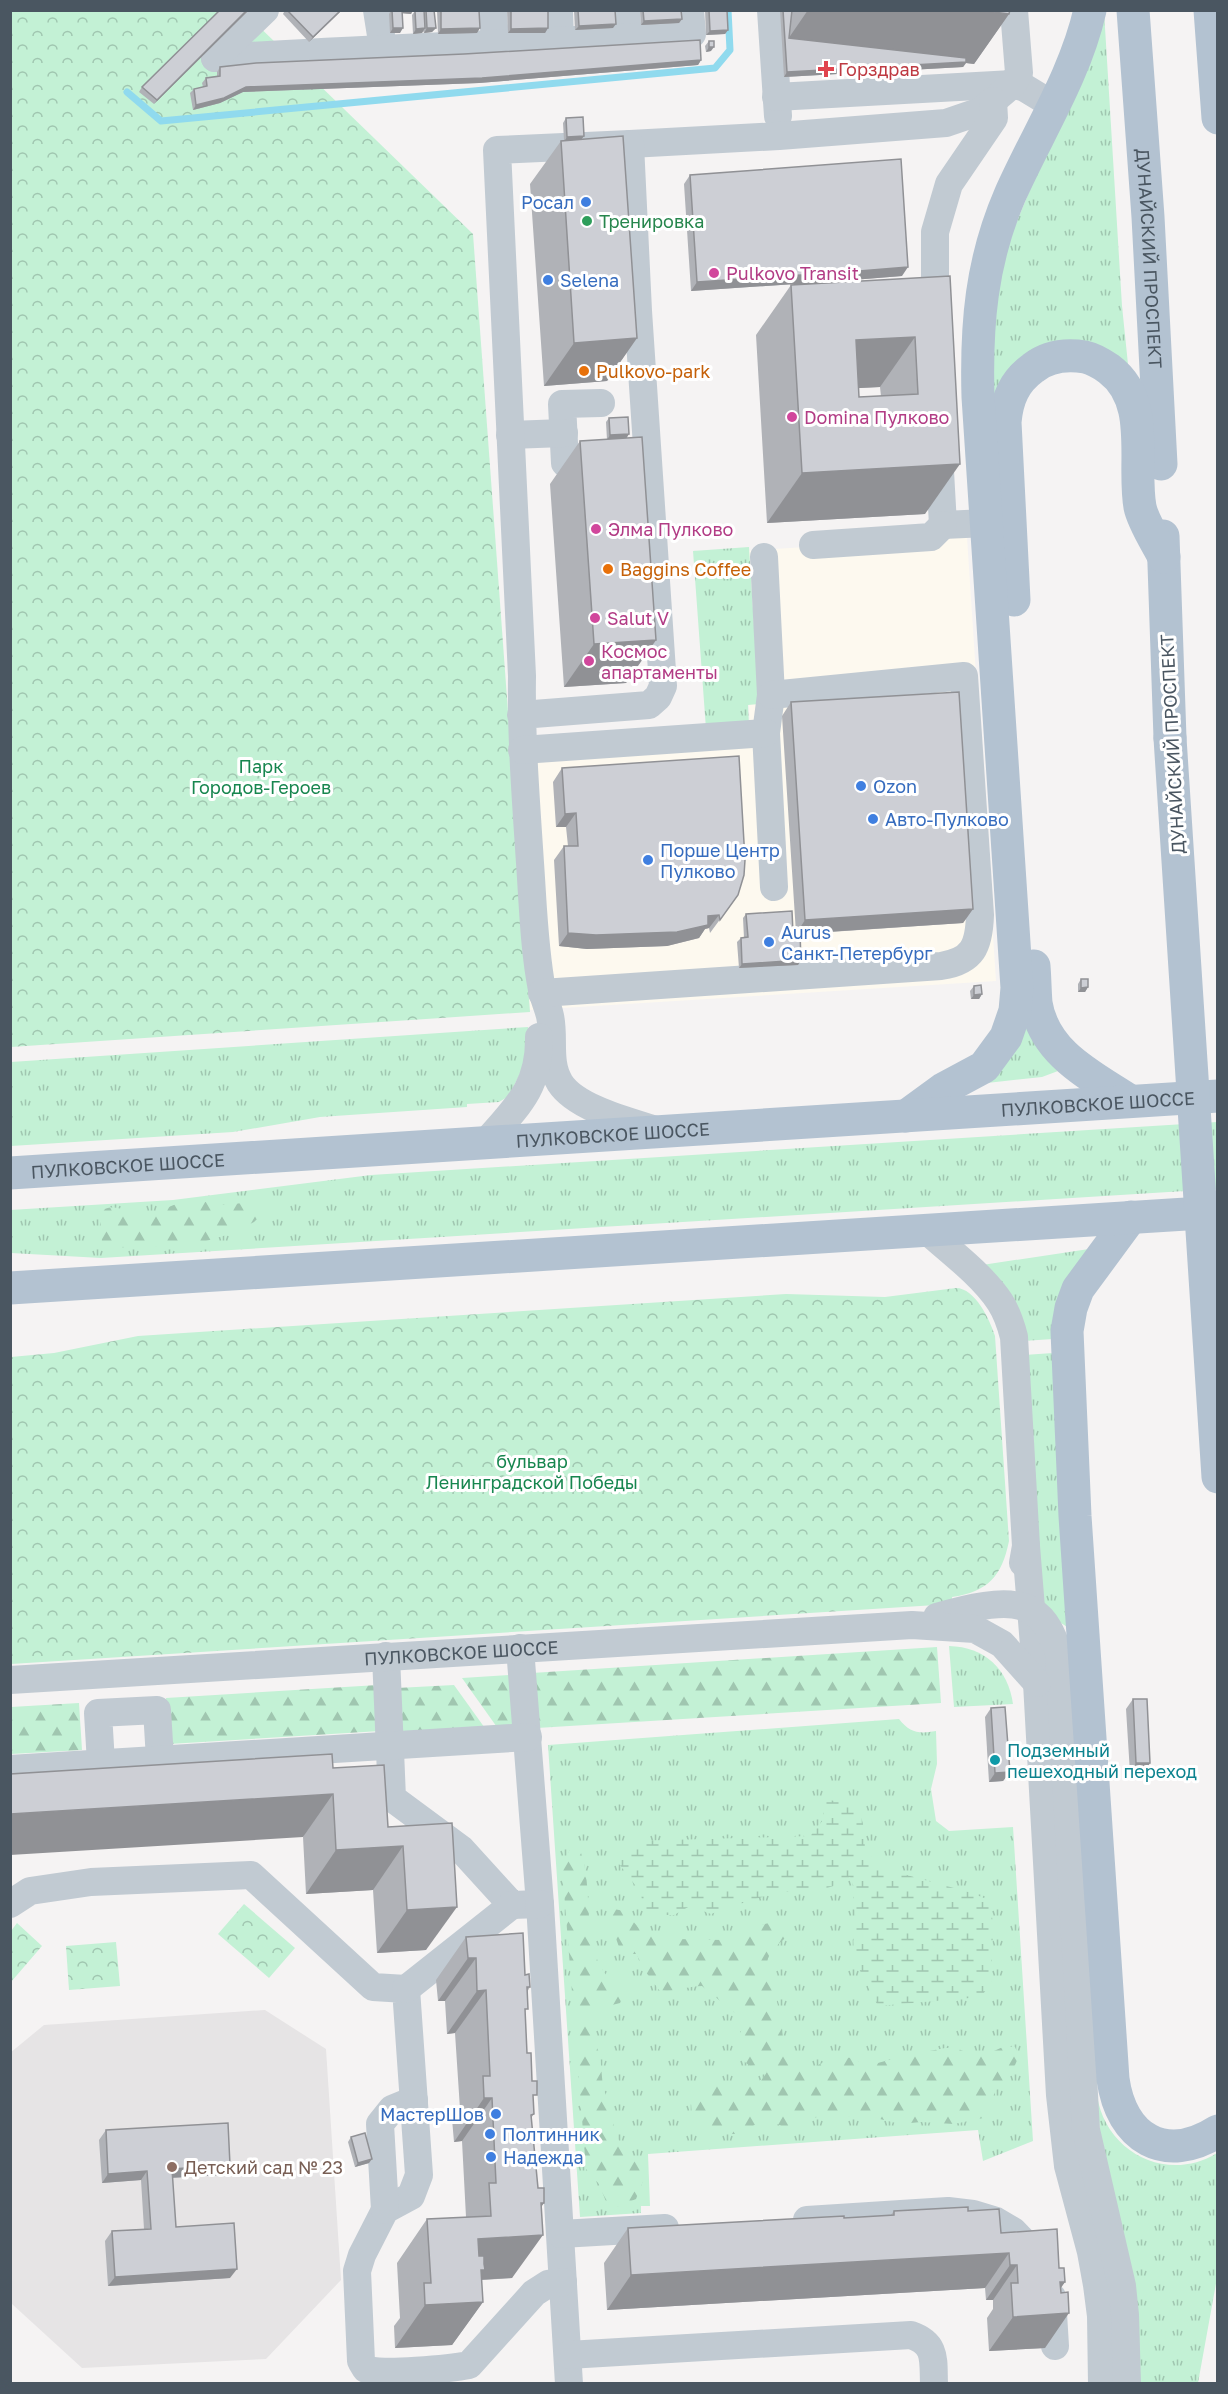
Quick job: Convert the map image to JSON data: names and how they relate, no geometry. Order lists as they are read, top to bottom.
{
  "streets": {
    "main road": ["ДУНАЙСКИЙ ПРОСПЕКТ", "ПУЛКОВСКОЕ ШОССЕ"]
  },
  "parks": ["Парк Городов-Героев", "бульвар Ленинградской Победы"],
  "places": {
    "health": ["Горздрав"],
    "other": [
      "Росал",
      "Тренировка",
      "Pulkovo Transit",
      "Selena",
      "Pulkovo-park",
      "Domina Пулково",
      "Элма Пулково",
      "Baggins Coffee",
      "Salut V",
      "Космос апартаменты",
      "Ozon",
      "Авто-Пулково",
      "Порше Центр Пулково",
      "Aurus Санкт-Петербург",
      "Подземный пешеходный переход",
      "МастерШов",
      "Полтинник",
      "Надежда",
      "Детский сад № 23"
    ]
  }
}
